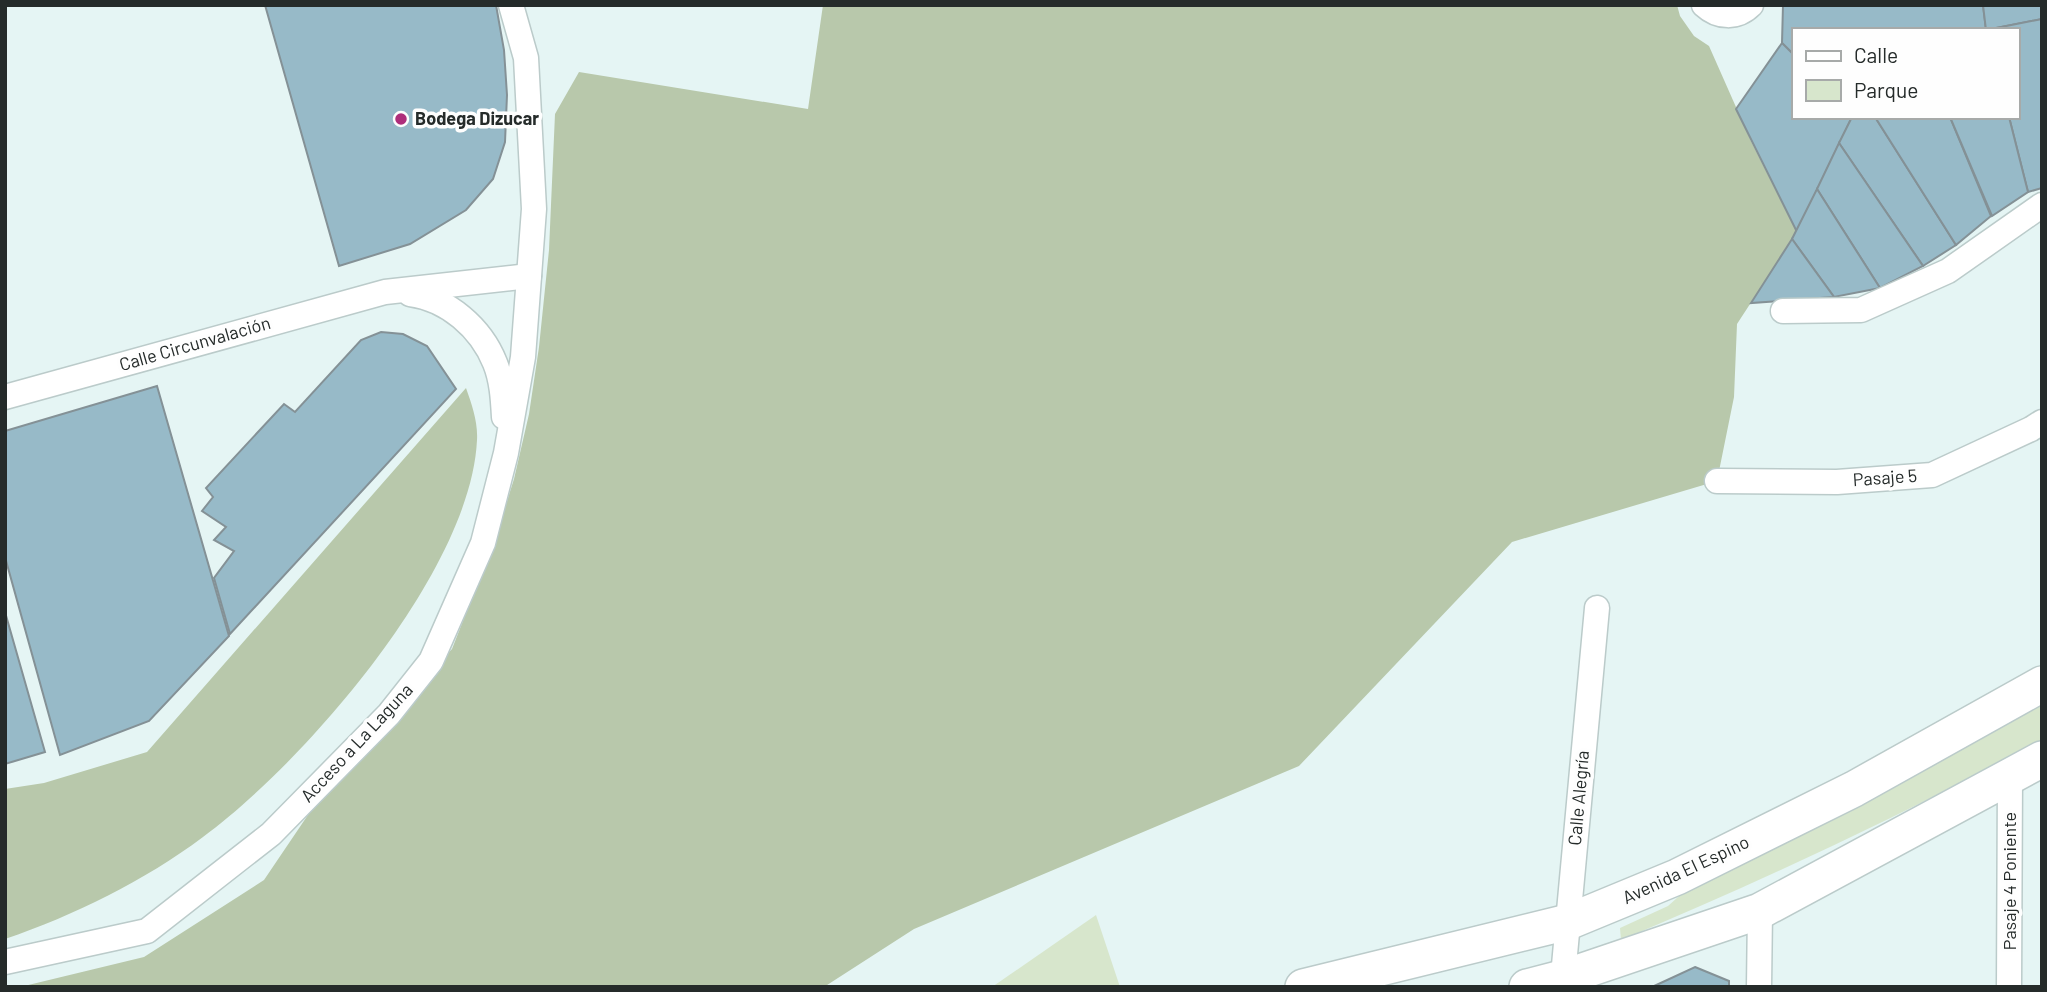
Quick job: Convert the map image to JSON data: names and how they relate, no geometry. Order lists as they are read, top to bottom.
{
  "streets": {
    "main road": ["Avenida El Espino"],
    "street": [
      "Calle Circunvalación",
      "Pasaje 5",
      "Acceso a La Laguna",
      "Calle Alegría",
      "Pasaje 4 Poniente"
    ]
  },
  "crossings": [
    ["Calle Circunvalación", "Acceso a La Laguna"],
    ["Calle Alegría", "Avenida El Espino"]
  ],
  "places": ["Bodega Dizucar"],
  "legend": ["Calle", "Parque"]
}
